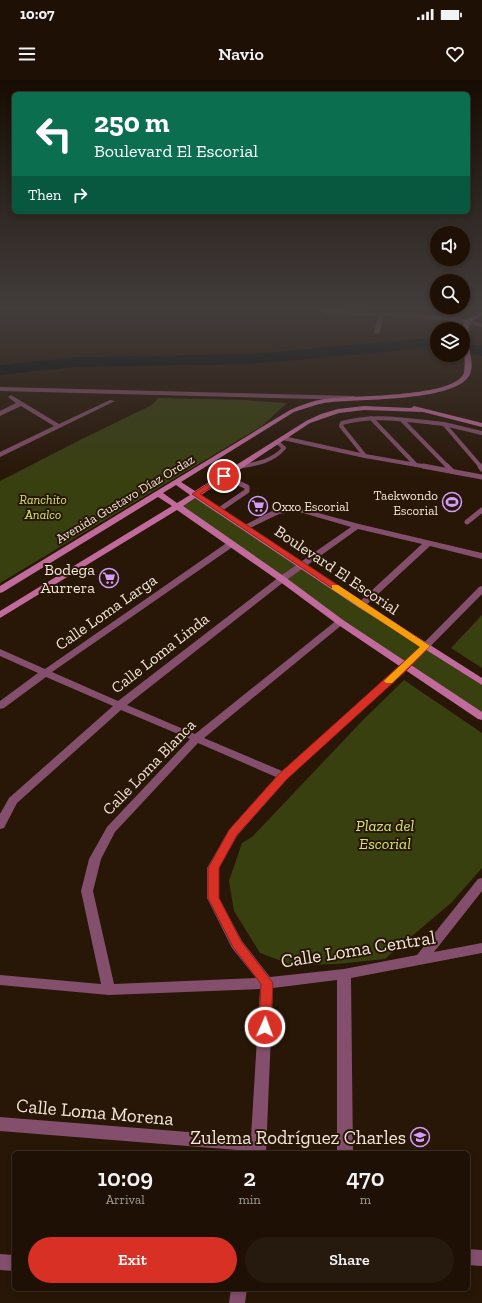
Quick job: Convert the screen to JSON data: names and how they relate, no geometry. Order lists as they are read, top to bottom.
{
  "streets": {
    "street": [
      "Avenida Gustavo Díaz Ordaz",
      "Boulevard El Escorial",
      "Calle Loma Larga",
      "Calle Loma Linda",
      "Calle Loma Blanca",
      "Calle Loma Central",
      "Calle Loma Morena"
    ]
  },
  "crossings": [
    ["Avenida Gustavo Díaz Ordaz", "Boulevard El Escorial"],
    ["Boulevard El Escorial", "Calle Loma Linda"],
    ["Calle Loma Blanca", "Calle Loma Central"]
  ],
  "parks": ["Ranchito Analco", "Plaza del Escorial"],
  "places": {
    "sports": ["Taekwondo Escorial"],
    "supermarket": ["Oxxo Escorial", "Bodega Aurrera"],
    "school or university": ["Zulema Rodríguez Charles"]
  },
  "page": {
    "status": "10:07",
    "header": "Navio",
    "turn": ["250 m", "Boulevard El Escorial"],
    "then": "Then",
    "eta": [
      "10:09",
      "Arrival",
      "2",
      "min",
      "470",
      "m"
    ],
    "buttons": ["Exit", "Share"]
  }
}
